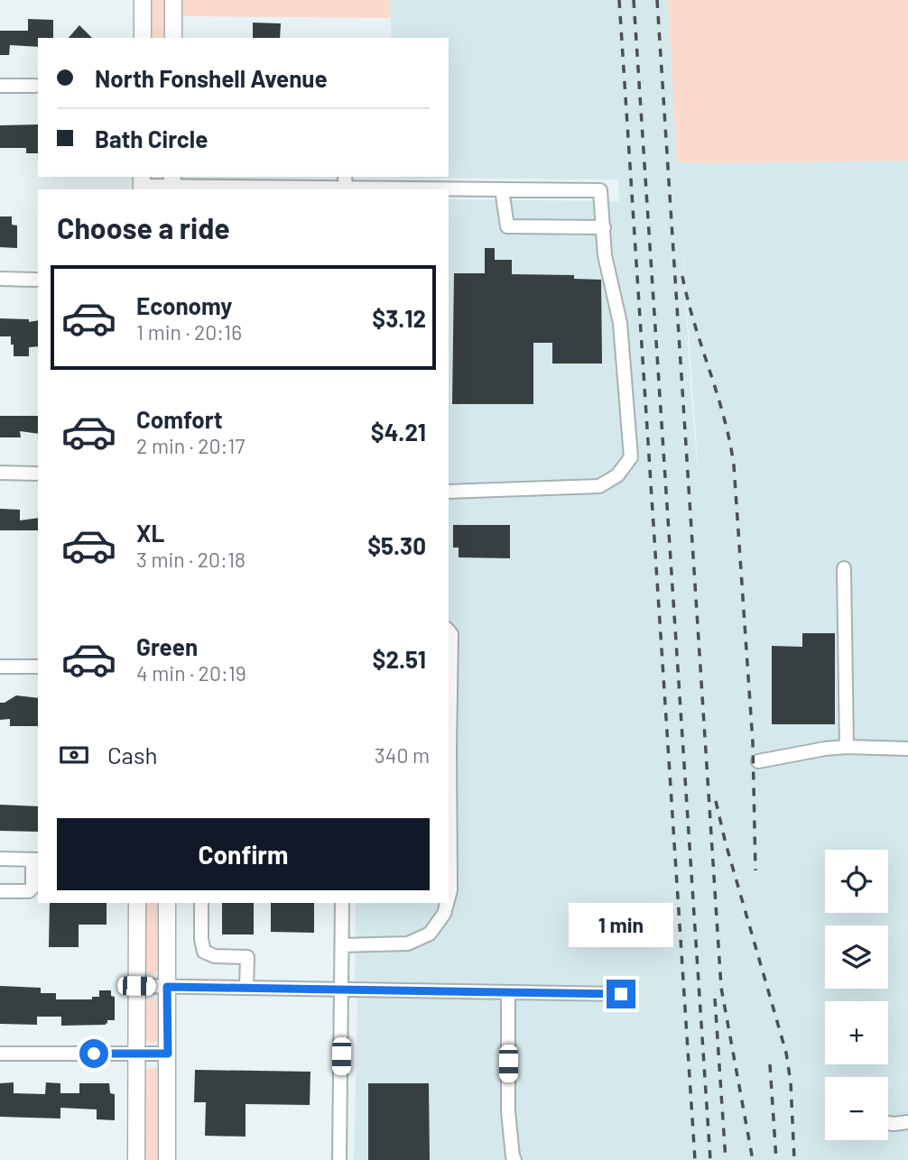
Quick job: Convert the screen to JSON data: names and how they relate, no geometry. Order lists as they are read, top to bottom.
{
  "page": {
    "banner": ["North Fonshell Avenue", "Bath Circle"],
    "heading": "Choose a ride",
    "list": [
      {
        "name": "Economy",
        "note": "1 min · 20:16",
        "value": "$3.12"
      },
      {
        "name": "Comfort",
        "note": "2 min · 20:17",
        "value": "$4.21"
      },
      {
        "name": "XL",
        "note": "3 min · 20:18",
        "value": "$5.30"
      },
      {
        "name": "Green",
        "note": "4 min · 20:19",
        "value": "$2.51"
      }
    ],
    "pay": ["Cash", "340 m"],
    "buttons": "Confirm",
    "map_buttons": ["+", "−"],
    "bubble": "1 min"
  }
}
